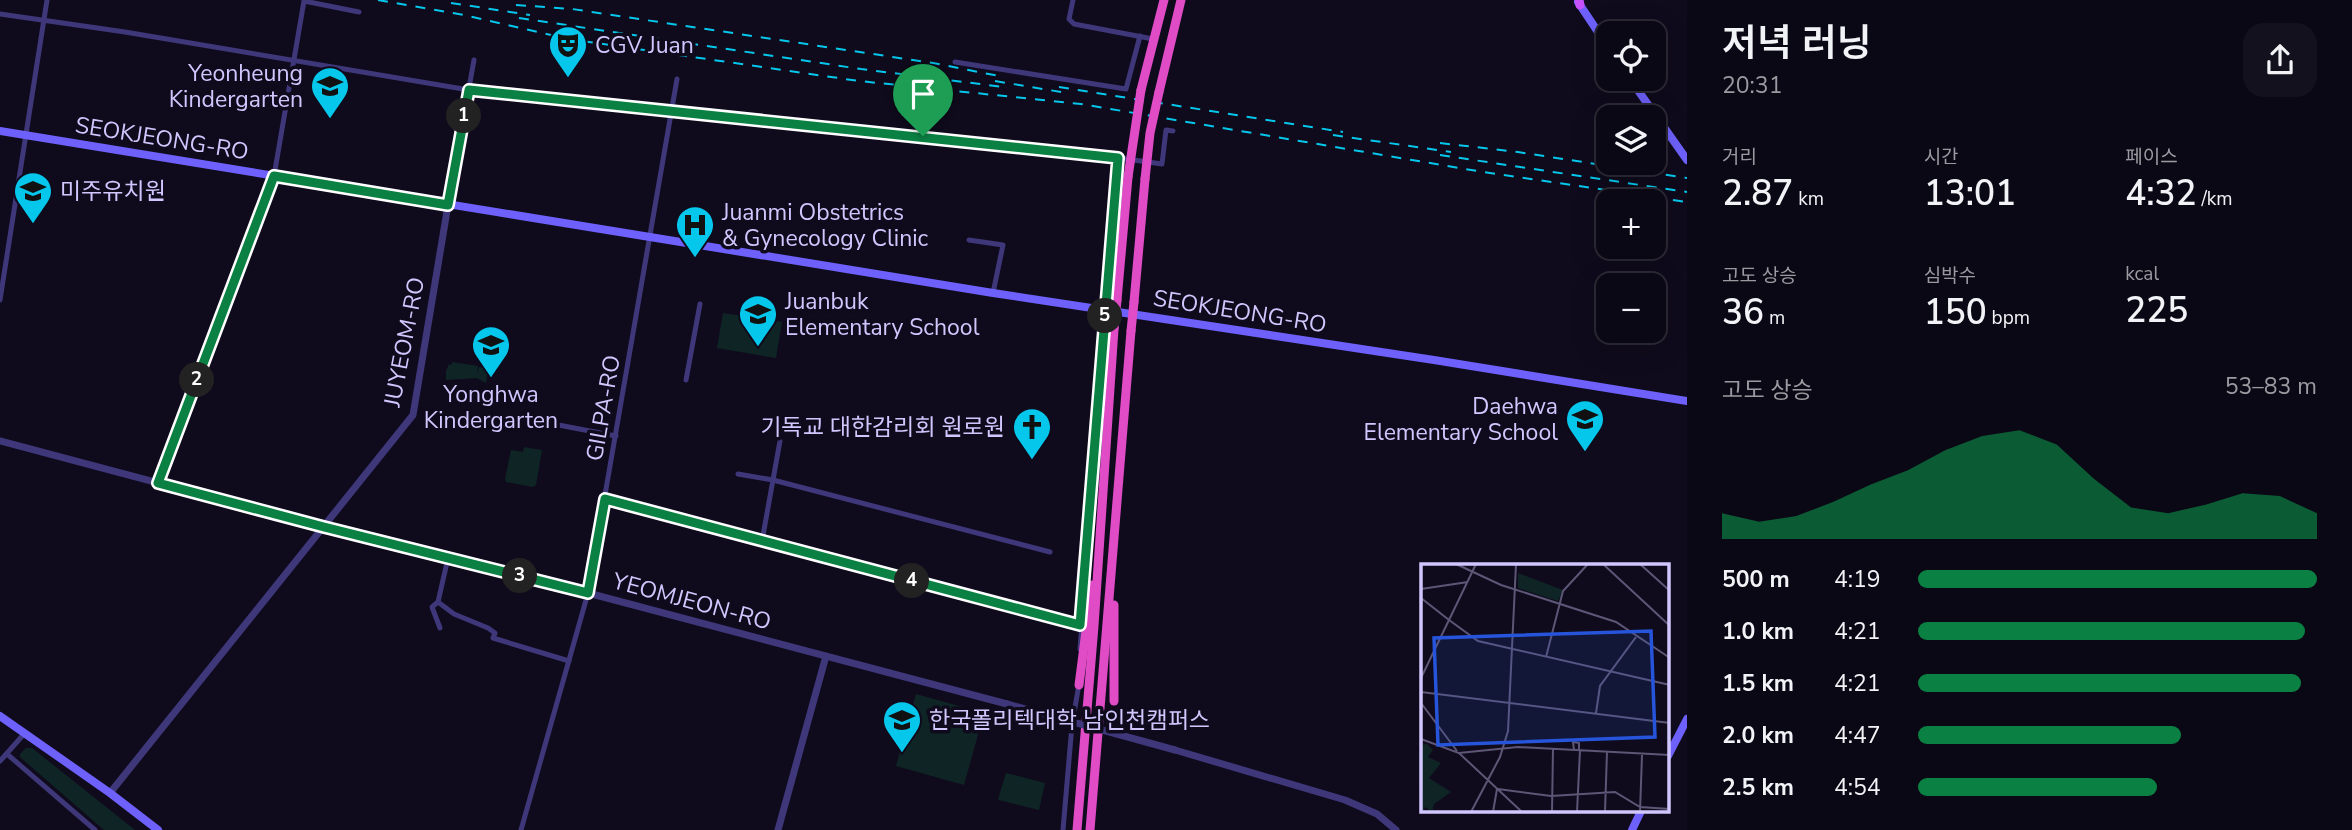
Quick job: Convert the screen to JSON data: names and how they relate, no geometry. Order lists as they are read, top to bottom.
{
  "streets": {
    "main road": ["SEOKJEONG-RO"],
    "street": ["JUYEOM-RO", "GILPA-RO", "YEOMJEON-RO"]
  },
  "crossings": [
    ["SEOKJEONG-RO", "JUYEOM-RO"],
    ["SEOKJEONG-RO", "GILPA-RO"],
    ["JUYEOM-RO", "YEOMJEON-RO"],
    ["GILPA-RO", "YEOMJEON-RO"]
  ],
  "places": {
    "theatre": ["CGV Juan"],
    "school or university": [
      "Yeonheung Kindergarten",
      "미주유치원",
      "Juanbuk Elementary School",
      "Yonghwa Kindergarten",
      "Daehwa Elementary School",
      "한국폴리텍대학 남인천캠퍼스"
    ],
    "hospital": ["Juanmi Obstetrics & Gynecology Clinic"],
    "church": ["기독교 대한감리회 원로원"]
  },
  "page": {
    "heading": ["저녁 러닝", "20:31"],
    "map_buttons": ["+", "−"],
    "pins": [
      "1",
      "5",
      "2",
      "3",
      "4"
    ],
    "stats": [
      ["거리", "2.87 km"],
      ["시간", "13:01"],
      ["페이스", "4:32 /km"],
      ["고도 상승", "36 m"],
      ["심박수", "150 bpm"],
      ["kcal", "225"]
    ],
    "chart": ["고도 상승", "53–83 m"],
    "list": [
      {
        "name": "500 m",
        "note": "4:19"
      },
      {
        "name": "1.0 km",
        "note": "4:21"
      },
      {
        "name": "1.5 km",
        "note": "4:21"
      },
      {
        "name": "2.0 km",
        "note": "4:47"
      },
      {
        "name": "2.5 km",
        "note": "4:54"
      }
    ]
  }
}
